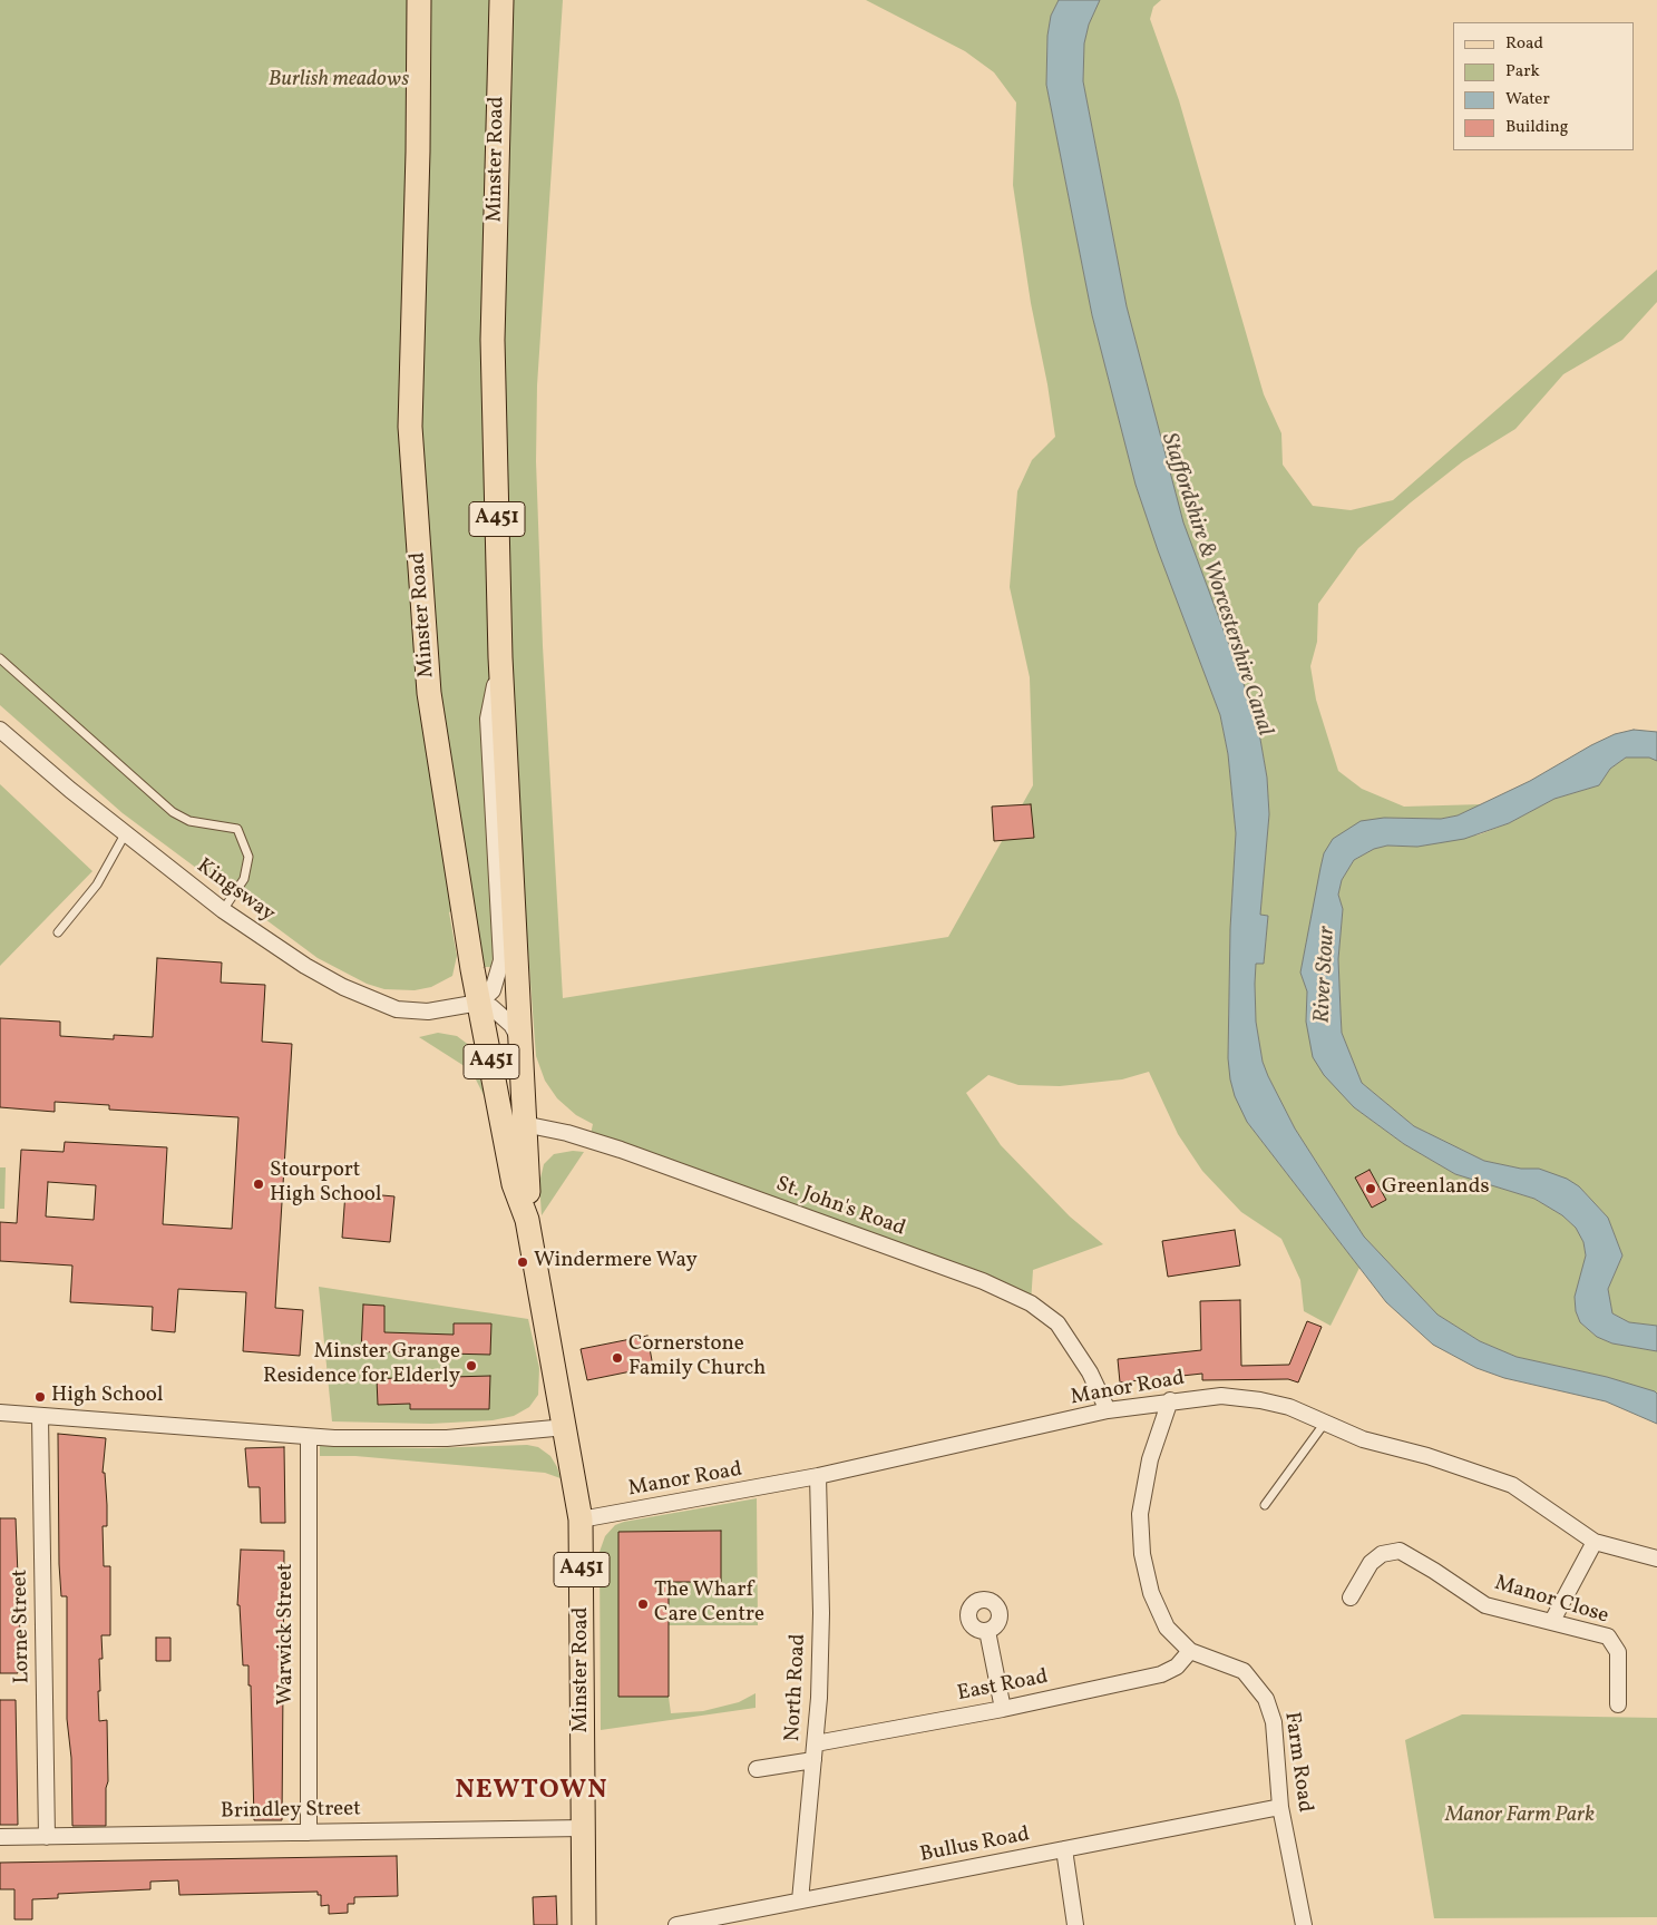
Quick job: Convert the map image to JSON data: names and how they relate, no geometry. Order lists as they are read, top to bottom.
{
  "streets": {
    "main road": ["Minster Road", "A451"],
    "street": [
      "Kingsway",
      "St. John's Road",
      "Manor Road",
      "Manor Close",
      "Lorne Street",
      "Warwick Street",
      "East Road",
      "North Road",
      "Farm Road",
      "Brindley Street",
      "Bullus Road"
    ]
  },
  "crossings": [
    ["Minster Road", "Kingsway"],
    ["Minster Road", "St. John's Road"],
    ["Minster Road", "Manor Road"],
    ["Minster Road", "Brindley Street"],
    ["St. John's Road", "Manor Road"],
    ["Manor Road", "North Road"],
    ["Manor Road", "Farm Road"],
    ["Lorne Street", "Brindley Street"],
    ["Warwick Street", "Brindley Street"],
    ["East Road", "North Road"],
    ["East Road", "Farm Road"],
    ["North Road", "Bullus Road"],
    ["Farm Road", "Bullus Road"]
  ],
  "districts": ["NEWTOWN"],
  "water": ["Staffordshire & Worcestershire Canal", "River Stour"],
  "parks": ["Burlish meadows", "Manor Farm Park"],
  "places": [
    "Stourport High School",
    "Greenlands",
    "Windermere Way",
    "Cornerstone Family Church",
    "Minster Grange Residence for Elderly",
    "High School",
    "The Wharf Care Centre"
  ],
  "legend": [
    "Road",
    "Park",
    "Water",
    "Building"
  ]
}
